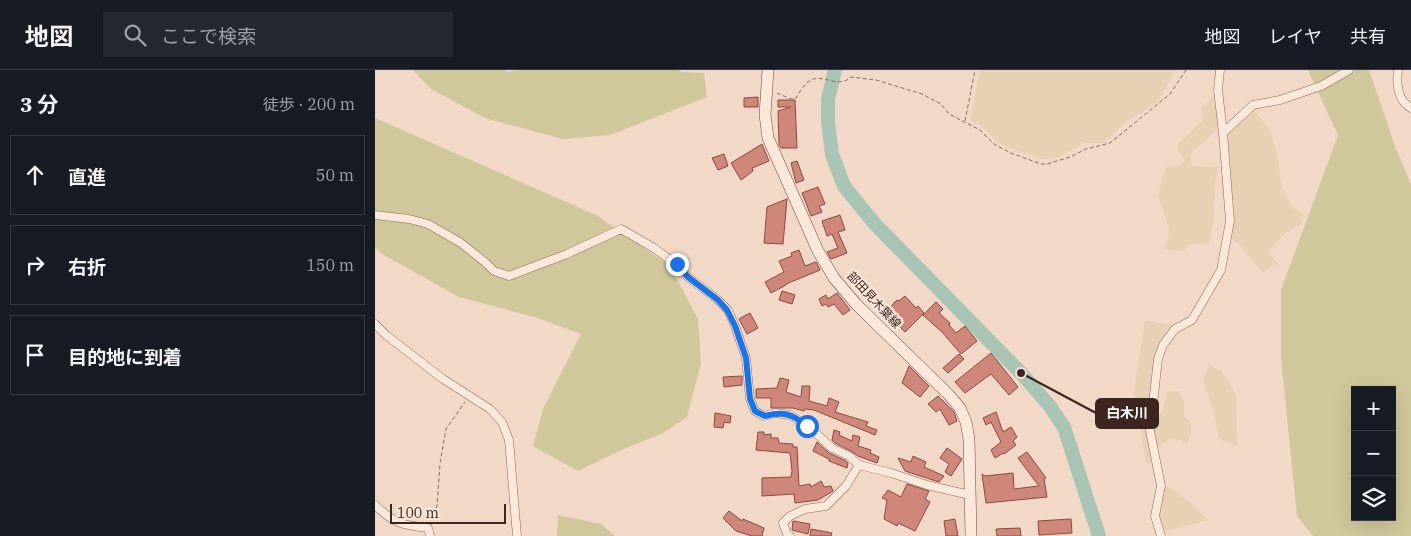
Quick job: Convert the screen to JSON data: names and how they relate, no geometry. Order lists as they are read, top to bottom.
{
  "streets": {
    "main road": ["部田見木葉線"]
  },
  "places": ["白木川"],
  "scale_bar": "100 m",
  "page": {
    "header": "地図",
    "search": "ここで検索",
    "nav": ["地図", "レイヤ", "共有"],
    "heading": ["3 分", "徒歩 · 200 m"],
    "list": [
      ["直進", "50 m"],
      ["右折", "150 m"],
      "目的地に到着"
    ],
    "map_buttons": ["+", "−"],
    "scale": "100 m"
  }
}
